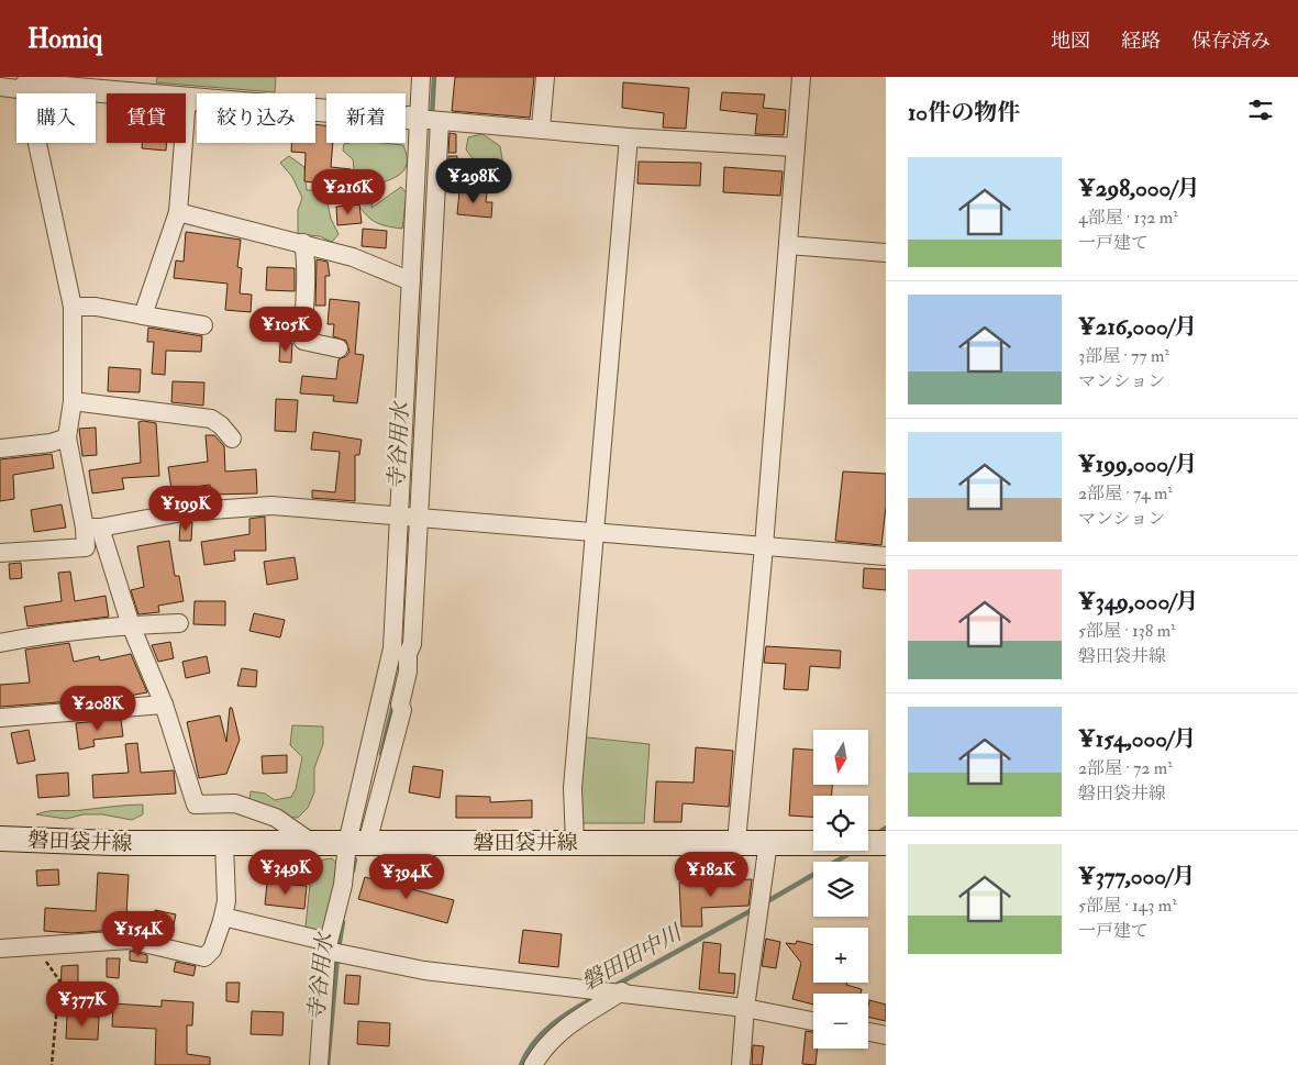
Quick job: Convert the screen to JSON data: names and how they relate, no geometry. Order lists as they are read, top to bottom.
{
  "streets": {
    "main road": ["磐田袋井線"]
  },
  "water": ["寺谷用水", "磐田田中川"],
  "north": "bottom",
  "page": {
    "header": "Homiq",
    "nav": ["地図", "経路", "保存済み"],
    "heading": "10件の物件",
    "chip": [
      "購入",
      "賃貸",
      "絞り込み",
      "新着"
    ],
    "list": [
      {
        "name": "¥298,000/月",
        "note": "4部屋 · 132 m² · 一戸建て"
      },
      {
        "name": "¥216,000/月",
        "note": "3部屋 · 77 m² · マンション"
      },
      {
        "name": "¥199,000/月",
        "note": "2部屋 · 74 m² · マンション"
      },
      {
        "name": "¥349,000/月",
        "note": "5部屋 · 138 m² · 磐田袋井線"
      },
      {
        "name": "¥154,000/月",
        "note": "2部屋 · 72 m² · 磐田袋井線"
      },
      {
        "name": "¥377,000/月",
        "note": "5部屋 · 143 m² · 一戸建て"
      }
    ],
    "price": [
      "¥298K",
      "¥216K",
      "¥105K",
      "¥199K",
      "¥208K",
      "¥349K",
      "¥182K",
      "¥394K",
      "¥154K",
      "¥377K"
    ],
    "map_buttons": ["+", "−"]
  }
}
